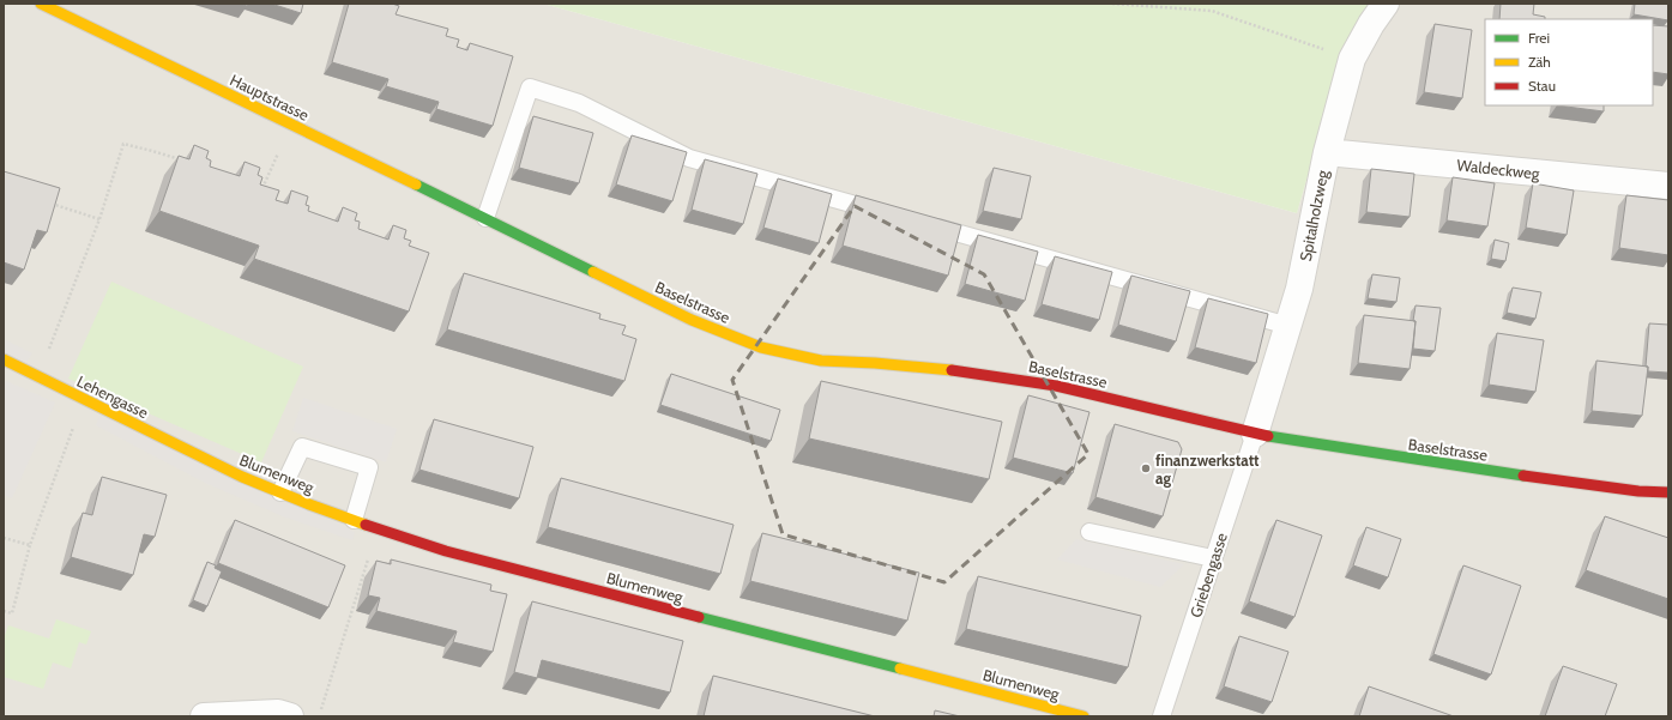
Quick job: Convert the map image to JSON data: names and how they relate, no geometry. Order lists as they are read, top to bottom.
{
  "streets": {
    "main road": [
      "Hauptstrasse",
      "Baselstrasse",
      "Lehengasse",
      "Blumenweg"
    ],
    "street": ["Waldeckweg", "Spitalholzweg"],
    "lane": ["Griebengasse"]
  },
  "crossings": [
    ["Hauptstrasse", "Baselstrasse"],
    ["Waldeckweg", "Spitalholzweg"],
    ["Spitalholzweg", "Baselstrasse"],
    ["Spitalholzweg", "Griebengasse"],
    ["Baselstrasse", "Griebengasse"],
    ["Lehengasse", "Blumenweg"]
  ],
  "places": ["finanzwerkstatt ag"],
  "legend": ["Frei", "Zäh", "Stau"]
}
